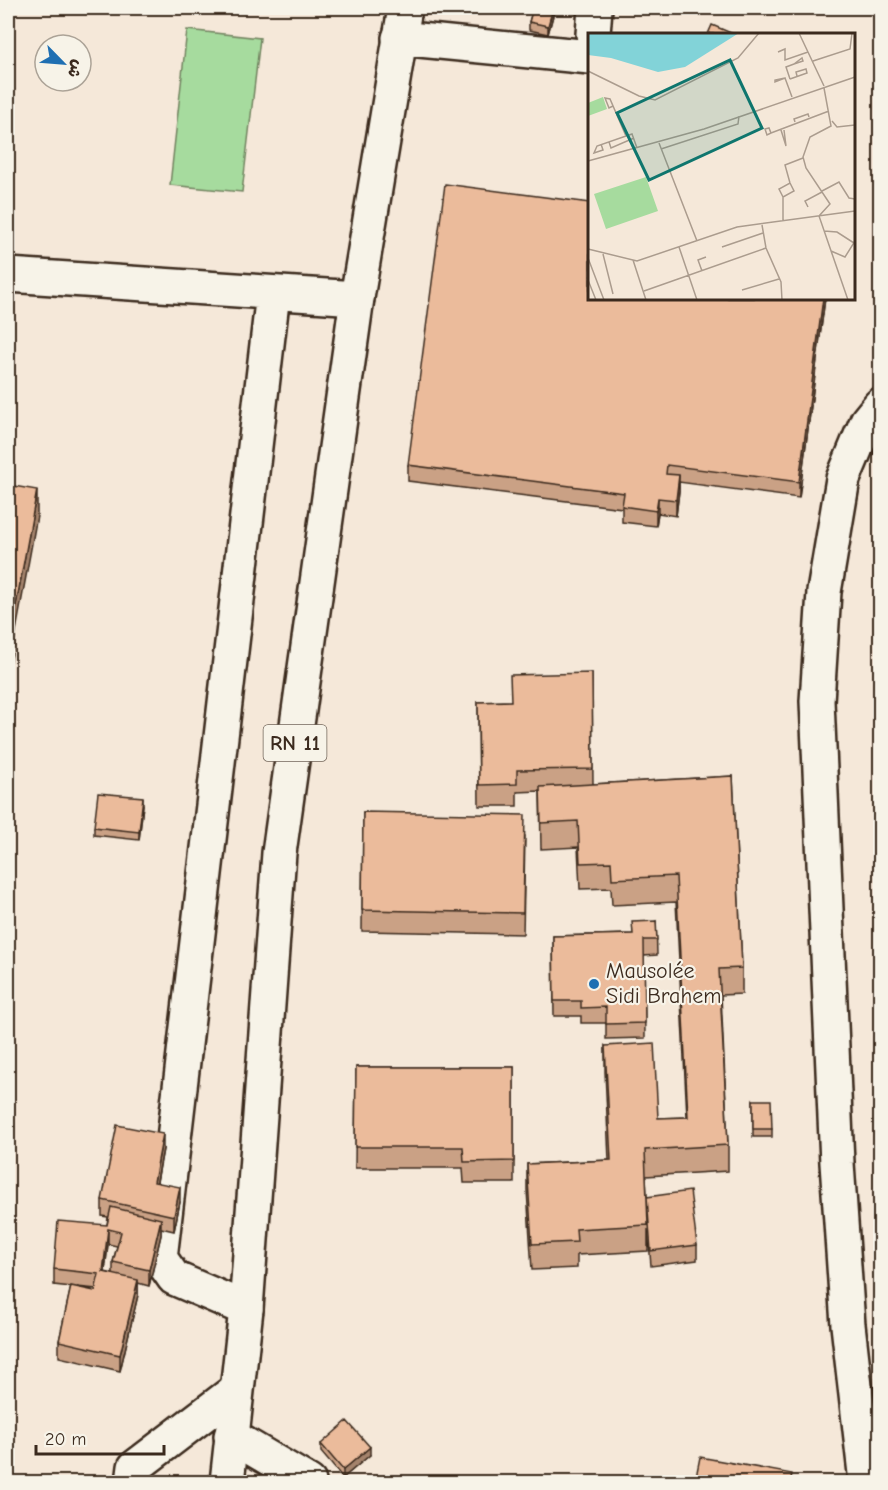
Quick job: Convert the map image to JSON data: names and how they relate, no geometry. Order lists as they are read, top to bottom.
{
  "streets": {
    "main road": ["RN 11"]
  },
  "places": ["Mausolée Sidi Brahem"],
  "scale_bar": "20 m",
  "north": "bottom right"
}
